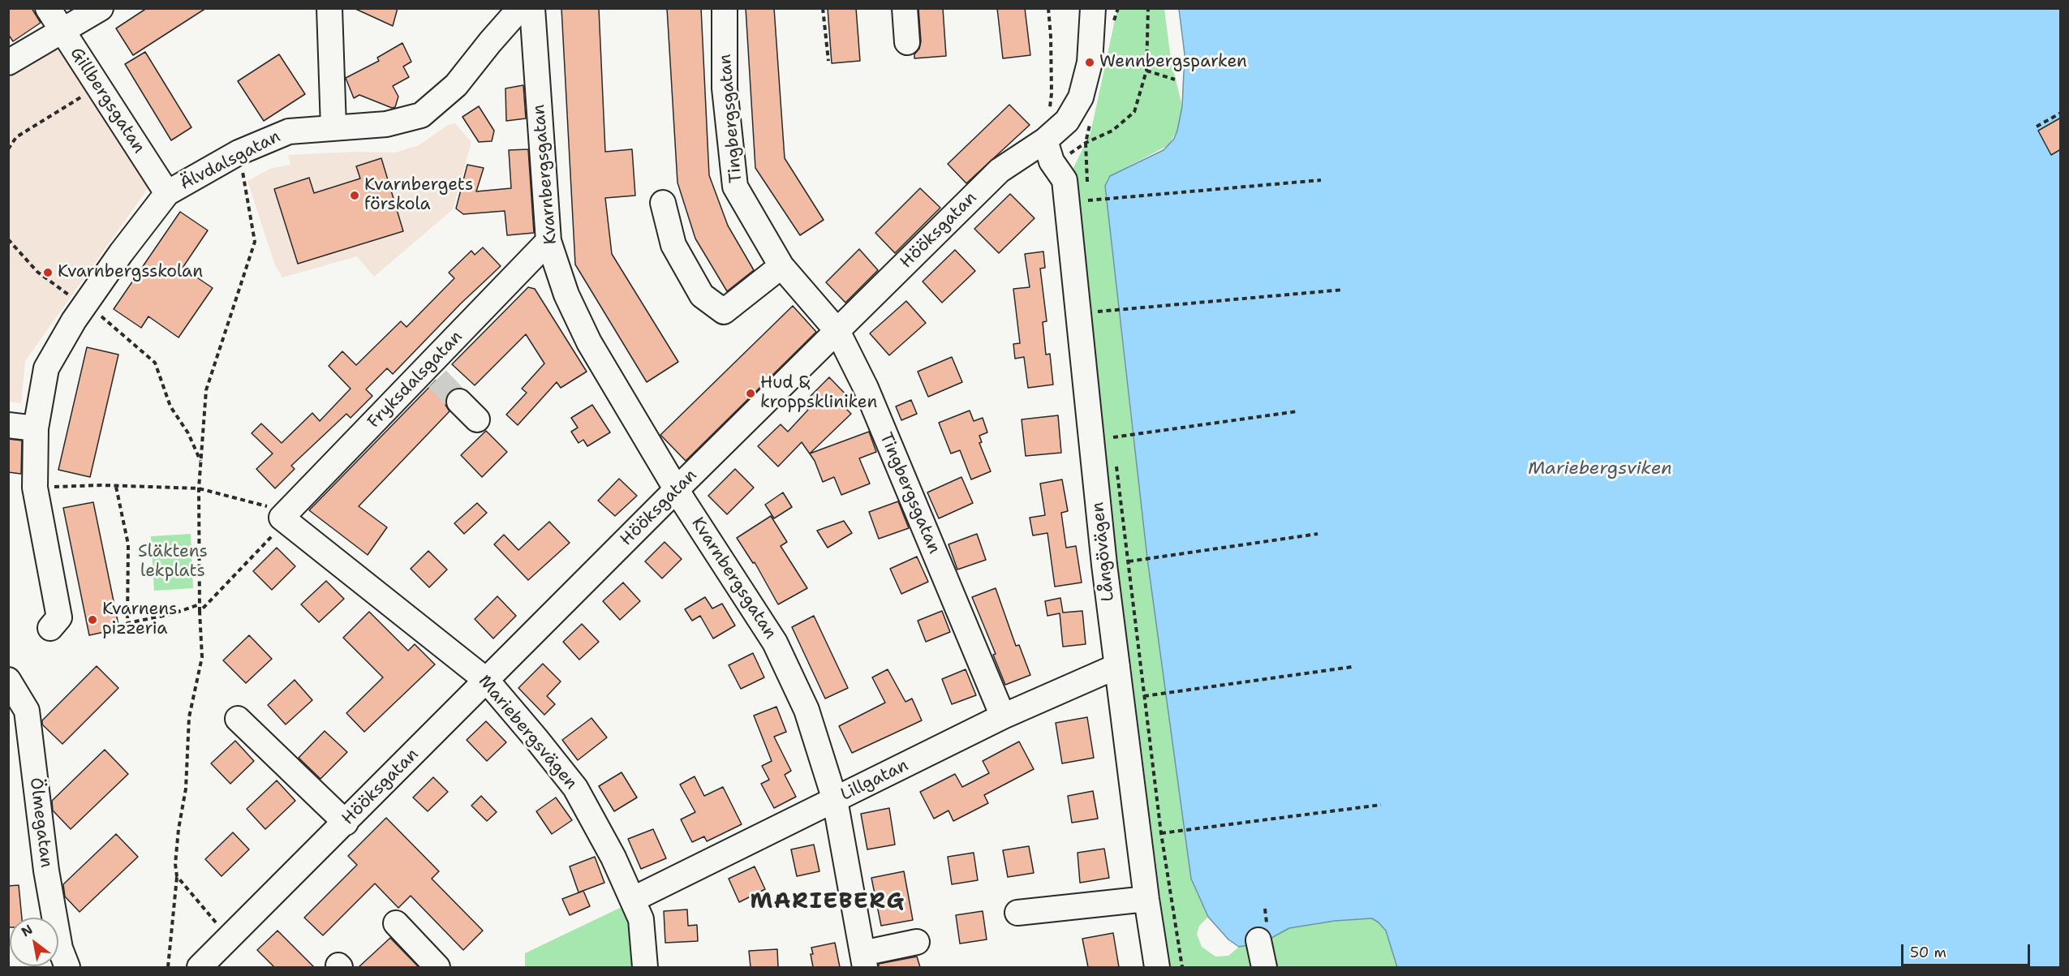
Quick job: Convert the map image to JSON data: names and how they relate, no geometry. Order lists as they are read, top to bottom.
{
  "streets": {
    "street": [
      "Gillbergsgatan",
      "Tingbergsgatan",
      "Älvdalsgatan",
      "Kvarnbergsgatan",
      "Hööksgatan",
      "Fryksdalsgatan",
      "Långövägen",
      "Mariebergsvägen",
      "Lillgatan",
      "Ölmegatan"
    ]
  },
  "crossings": [
    ["Gillbergsgatan", "Älvdalsgatan"],
    ["Tingbergsgatan", "Hööksgatan"],
    ["Tingbergsgatan", "Lillgatan"],
    ["Kvarnbergsgatan", "Hööksgatan"],
    ["Kvarnbergsgatan", "Fryksdalsgatan"],
    ["Kvarnbergsgatan", "Lillgatan"],
    ["Hööksgatan", "Långövägen"],
    ["Hööksgatan", "Mariebergsvägen"],
    ["Fryksdalsgatan", "Mariebergsvägen"],
    ["Långövägen", "Lillgatan"],
    ["Mariebergsvägen", "Lillgatan"]
  ],
  "districts": ["MARIEBERG"],
  "water": ["Mariebergsviken"],
  "parks": ["Släktens lekplats"],
  "places": [
    "Wennbergsparken",
    "Kvarnbergets förskola",
    "Kvarnbergsskolan",
    "Hud & kroppskliniken",
    "Kvarnens pizzeria"
  ],
  "scale_bar": "50 m",
  "north": "top left"
}
